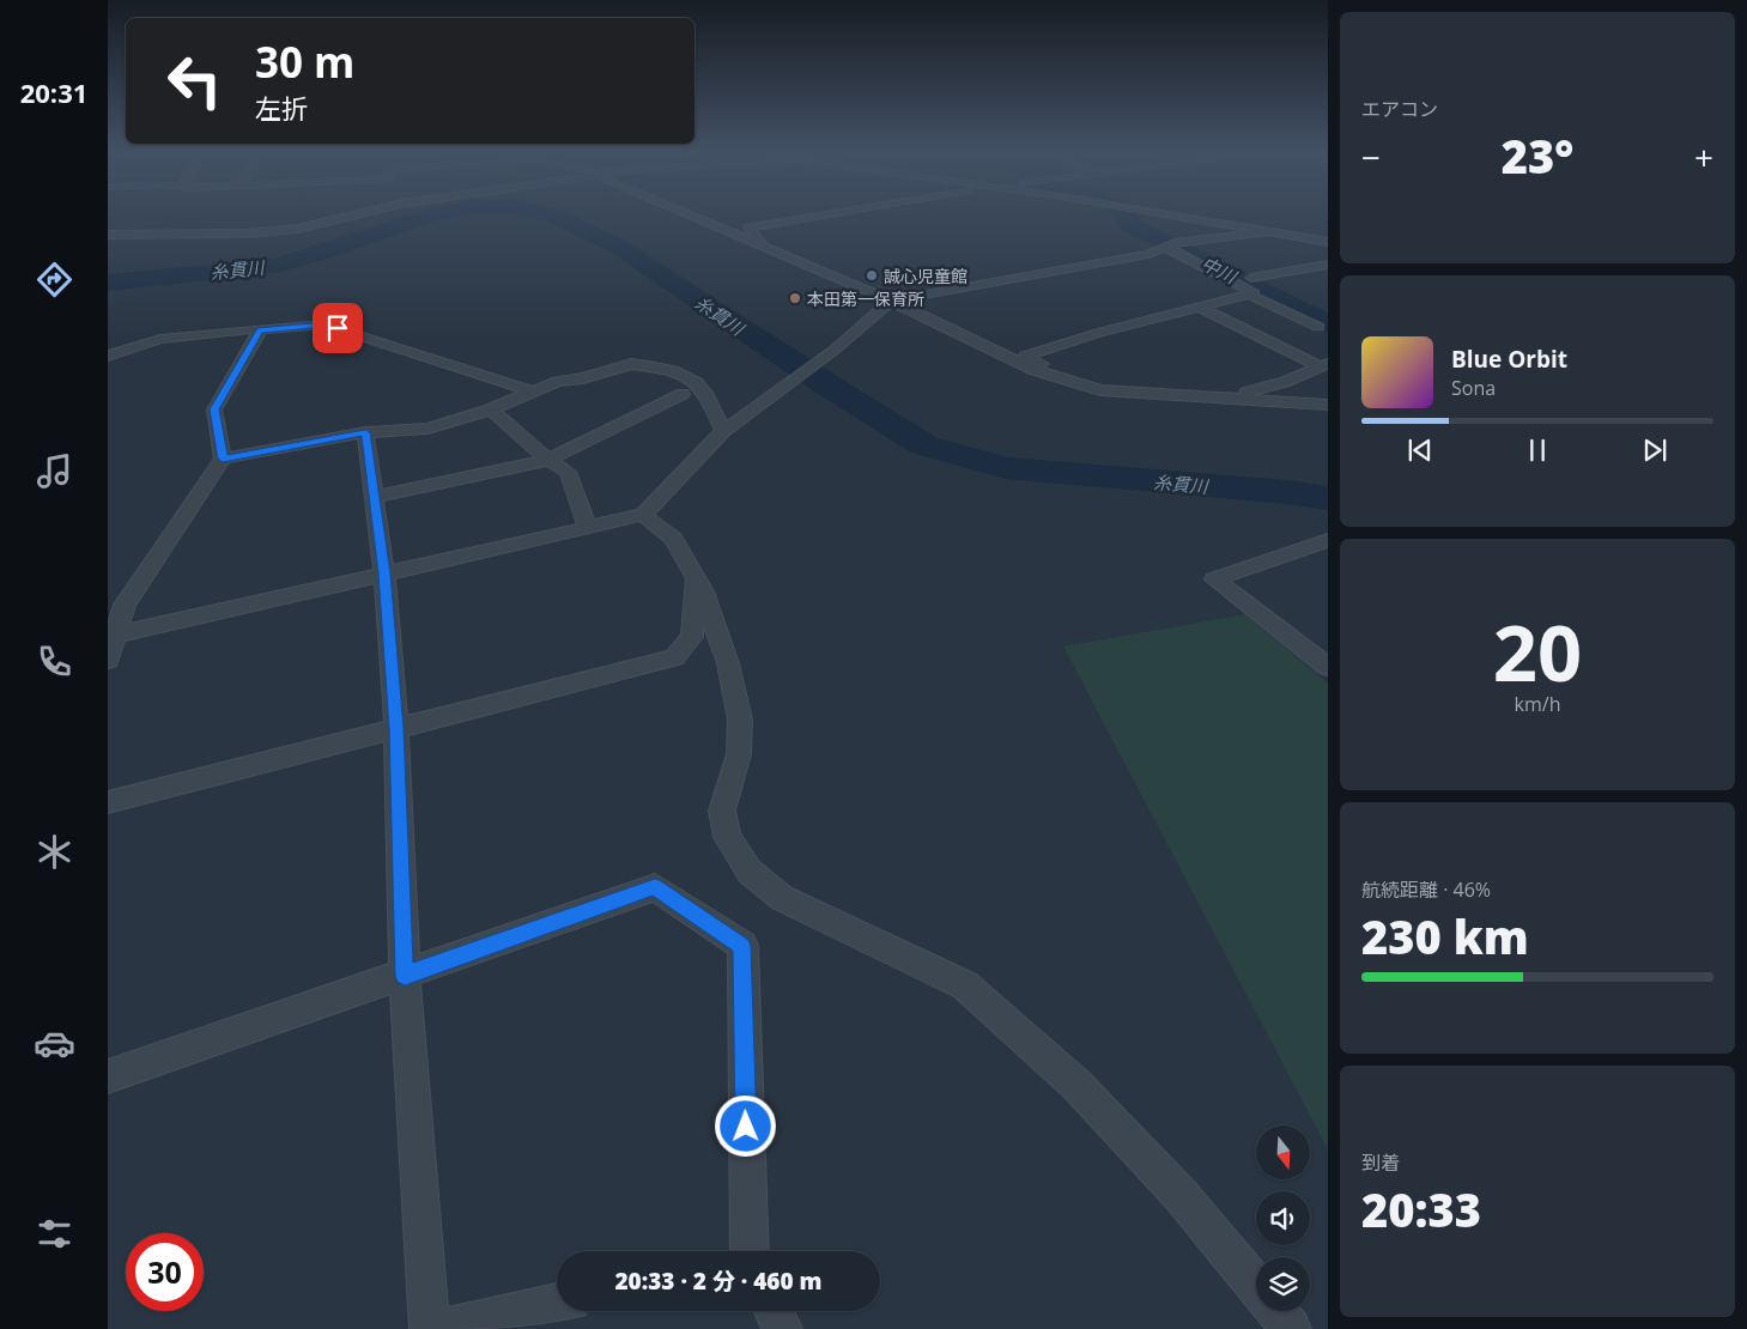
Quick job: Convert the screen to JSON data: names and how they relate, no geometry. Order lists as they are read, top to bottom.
{
  "water": ["糸貫川", "中川"],
  "places": ["誠心児童館", "本田第一保育所"],
  "north": "bottom",
  "page": {
    "tabs": "20:31",
    "tile": [
      "エアコン",
      ["20", "km/h"],
      ["航続距離 · 46%", "230 km"],
      ["到着", "20:33"]
    ],
    "turn": ["30 m", "左折"],
    "heat": ["−", "23°", "+"],
    "song": ["Blue Orbit", "Sona"],
    "limit": "30",
    "trip": "20:33 · 2 分 · 460 m"
  }
}
